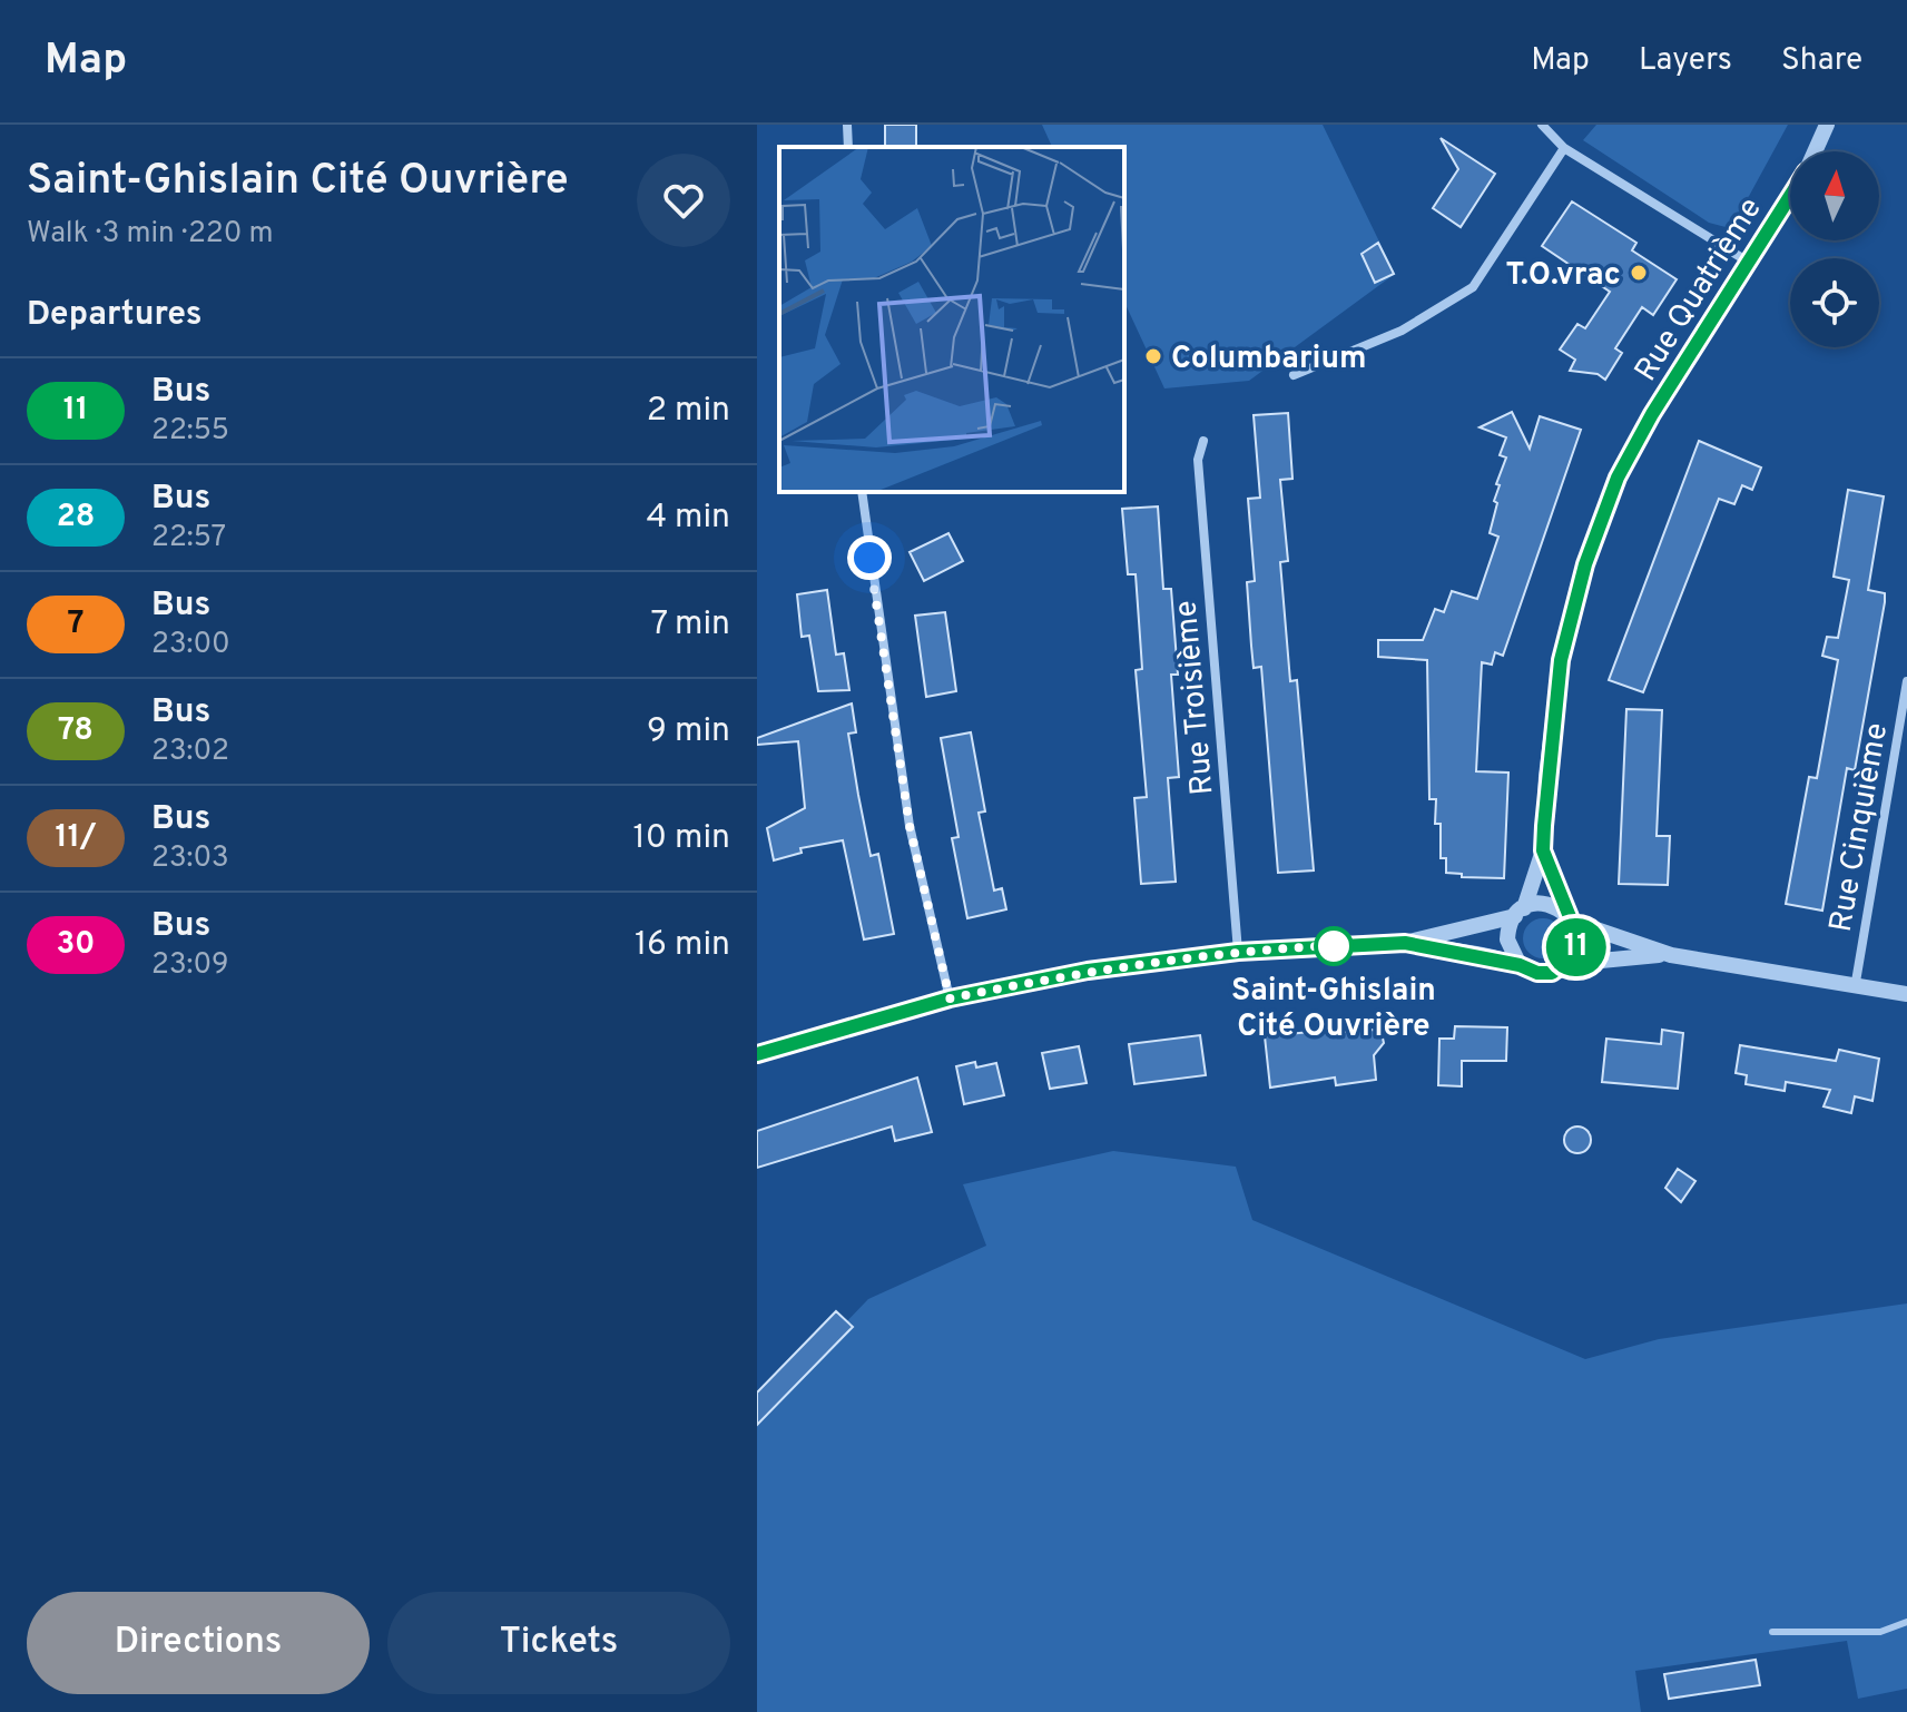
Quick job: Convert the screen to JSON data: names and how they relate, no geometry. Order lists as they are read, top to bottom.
{
  "streets": {
    "street": ["Rue Quatrième", "Rue Troisième", "Rue Cinquième"]
  },
  "places": ["T.O.vrac", "Columbarium", "Saint-Ghislain Cité Ouvrière"],
  "lines": ["bus line 11"],
  "north": "top",
  "page": {
    "header": "Map",
    "nav": ["Map", "Layers", "Share"],
    "heading": [
      ["Saint-Ghislain Cité Ouvrière", "Walk · 3 min · 220 m"],
      "Departures"
    ],
    "on_map": "11",
    "list": [
      {
        "mark": "11",
        "name": "Bus",
        "note": "22:55",
        "value": "2 min"
      },
      {
        "mark": "28",
        "name": "Bus",
        "note": "22:57",
        "value": "4 min"
      },
      {
        "mark": "7",
        "name": "Bus",
        "note": "23:00",
        "value": "7 min"
      },
      {
        "mark": "78",
        "name": "Bus",
        "note": "23:02",
        "value": "9 min"
      },
      {
        "mark": "11/",
        "name": "Bus",
        "note": "23:03",
        "value": "10 min"
      },
      {
        "mark": "30",
        "name": "Bus",
        "note": "23:09",
        "value": "16 min"
      }
    ],
    "buttons": ["Directions", "Tickets"]
  }
}
